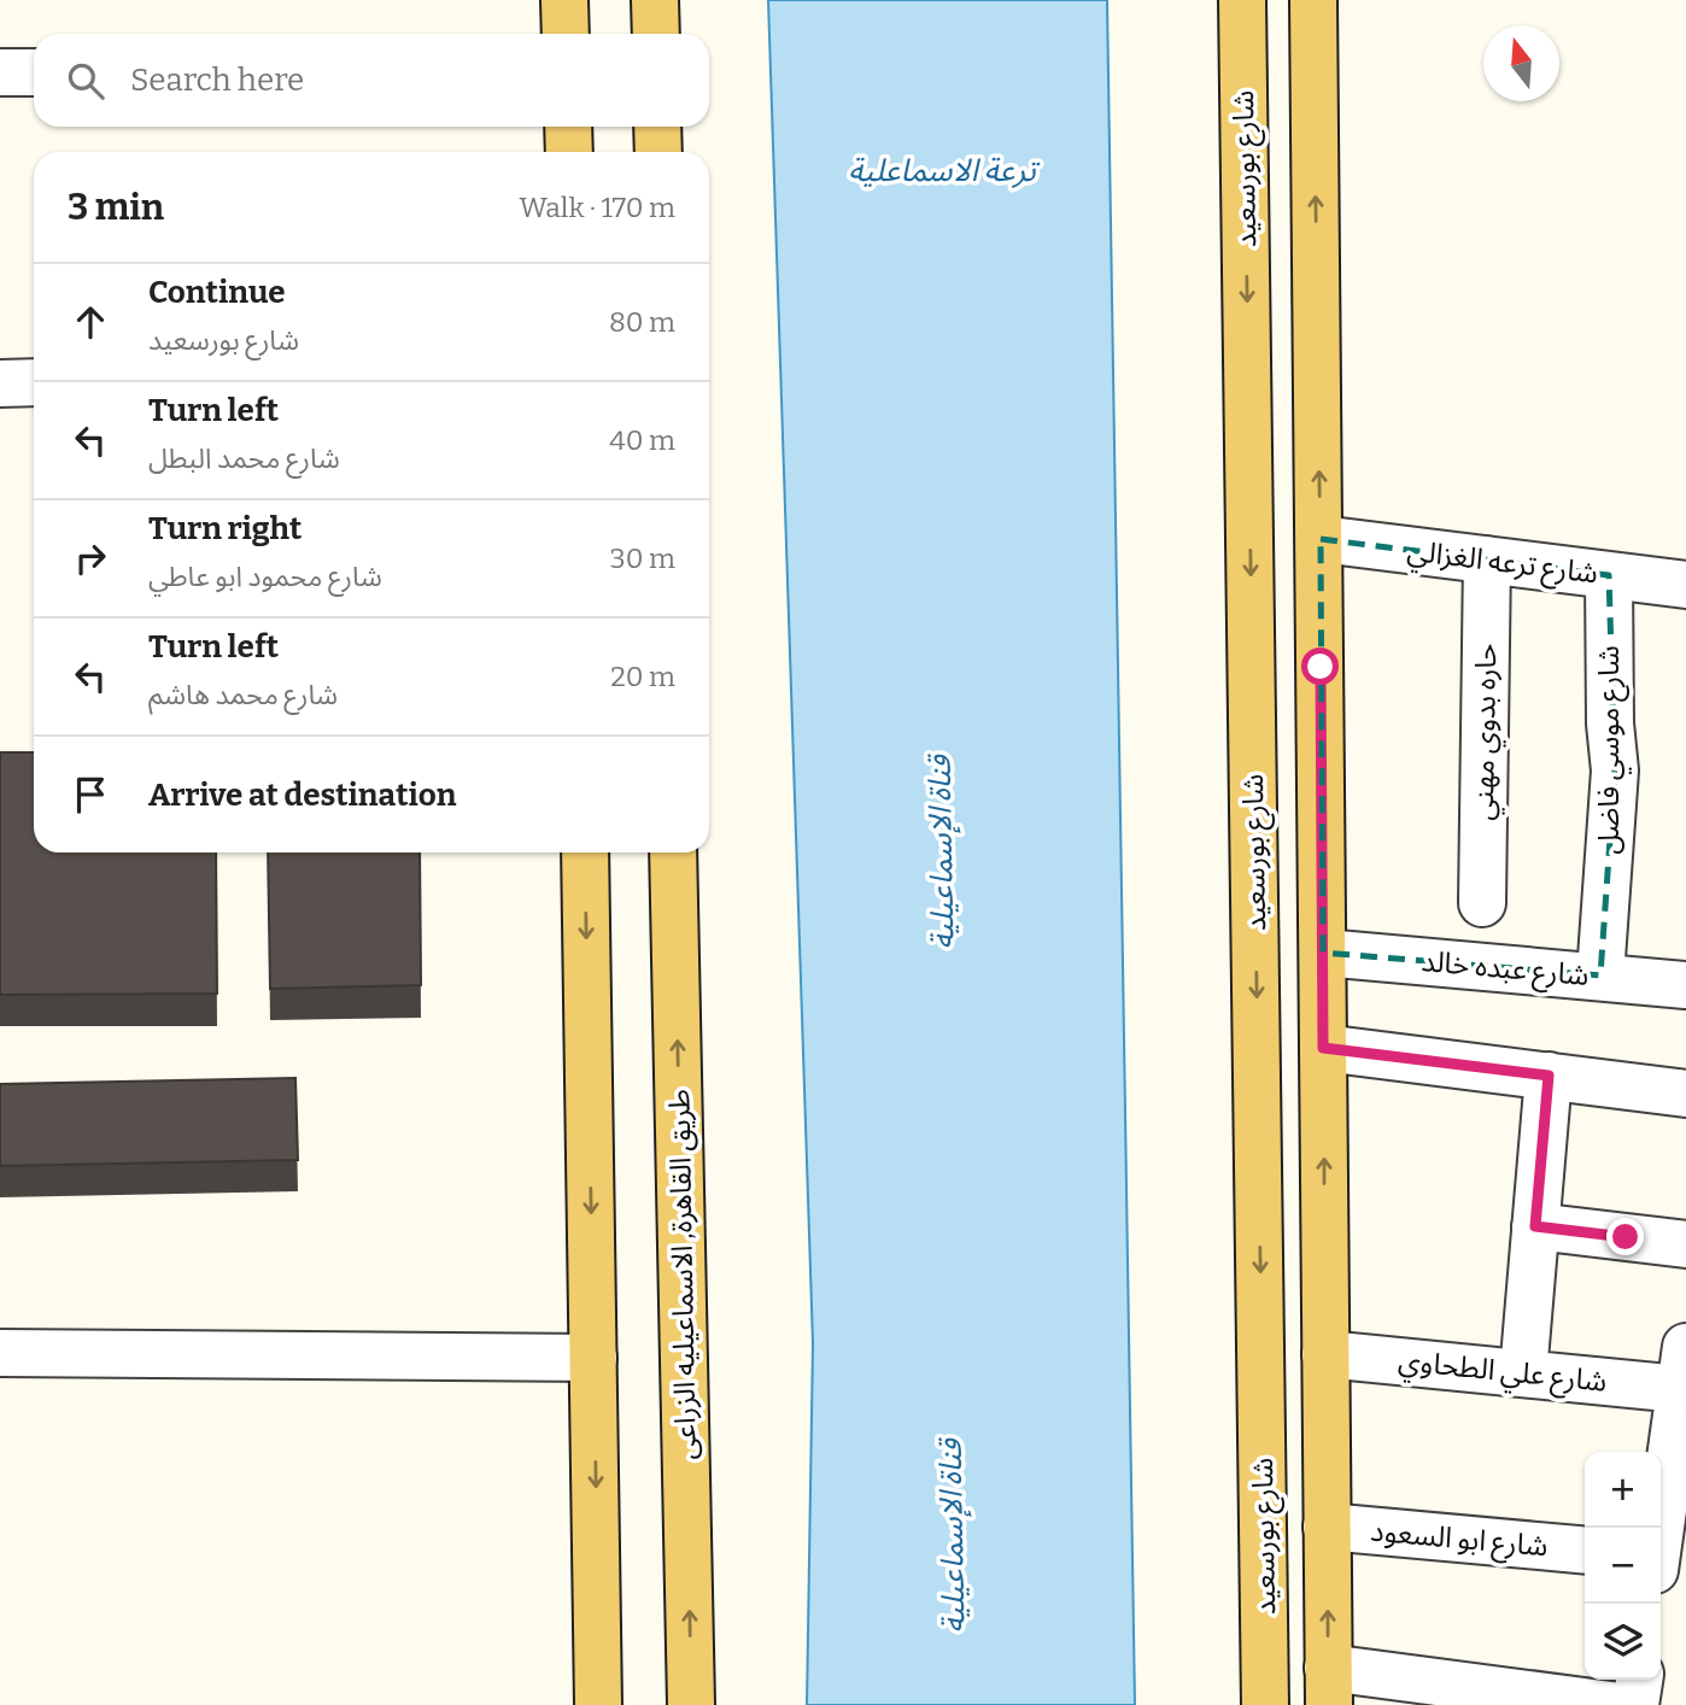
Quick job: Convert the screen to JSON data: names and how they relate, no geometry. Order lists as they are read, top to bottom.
{
  "streets": {
    "main road": ["شارع بورسعيد", "طريق القاهرة, الاسماعيليه الزراعى"],
    "street": [
      "شارع ترعه الغزالي",
      "حاره بدوي مهني",
      "شارع موسي فاضل",
      "شارع عبده خالد",
      "شارع علي الطحاوي",
      "شارع ابو السعود"
    ]
  },
  "crossings": [
    ["شارع ترعه الغزالي", "حاره بدوي مهني"],
    ["شارع ترعه الغزالي", "شارع موسي فاضل"],
    ["شارع موسي فاضل", "شارع عبده خالد"]
  ],
  "water": ["ترعة الاسماعلية", "قناة الإسماعيلية"],
  "north": "top",
  "page": {
    "search": "Search here",
    "heading": ["3 min", "Walk · 170 m"],
    "list": [
      ["Continue", "شارع بورسعيد", "80 m"],
      ["Turn left", "شارع محمد البطل", "40 m"],
      ["Turn right", "شارع محمود ابو عاطي", "30 m"],
      ["Turn left", "شارع محمد هاشم", "20 m"],
      "Arrive at destination"
    ],
    "map_buttons": ["+", "−"]
  }
}
